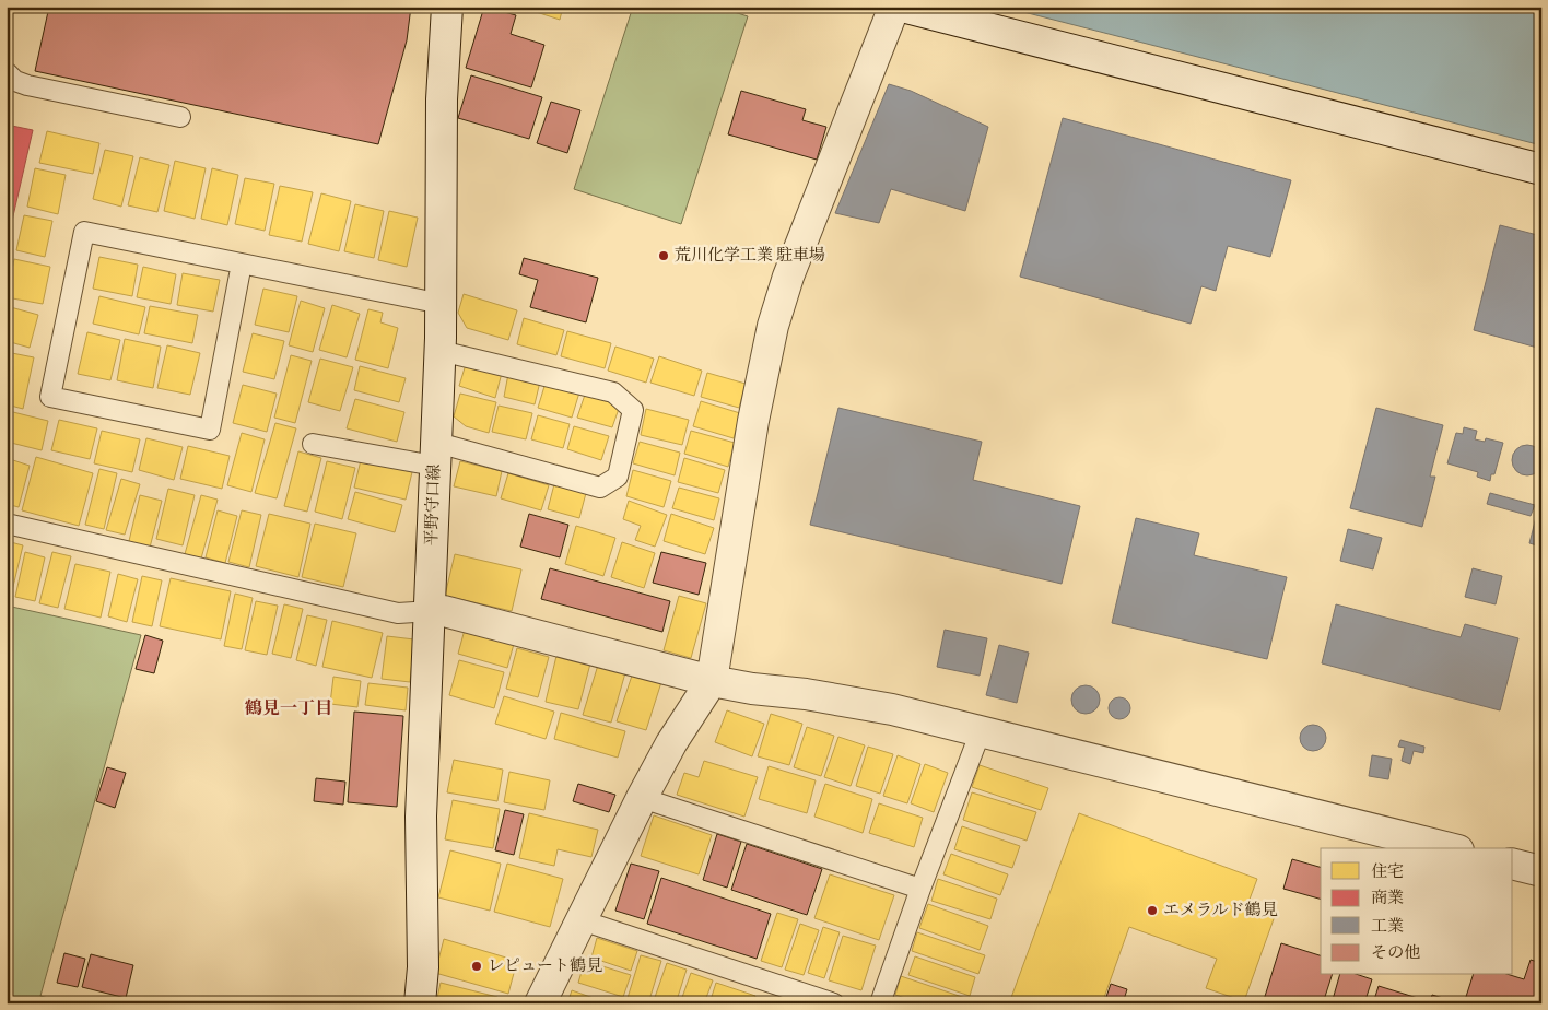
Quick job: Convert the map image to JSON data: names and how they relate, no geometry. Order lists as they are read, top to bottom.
{
  "streets": {
    "street": ["平野守口線"]
  },
  "districts": ["鶴見一丁目"],
  "places": ["荒川化学工業 駐車場", "エメラルド鶴見", "レピュート鶴見"],
  "legend": [
    "住宅",
    "商業",
    "工業",
    "その他"
  ]
}
